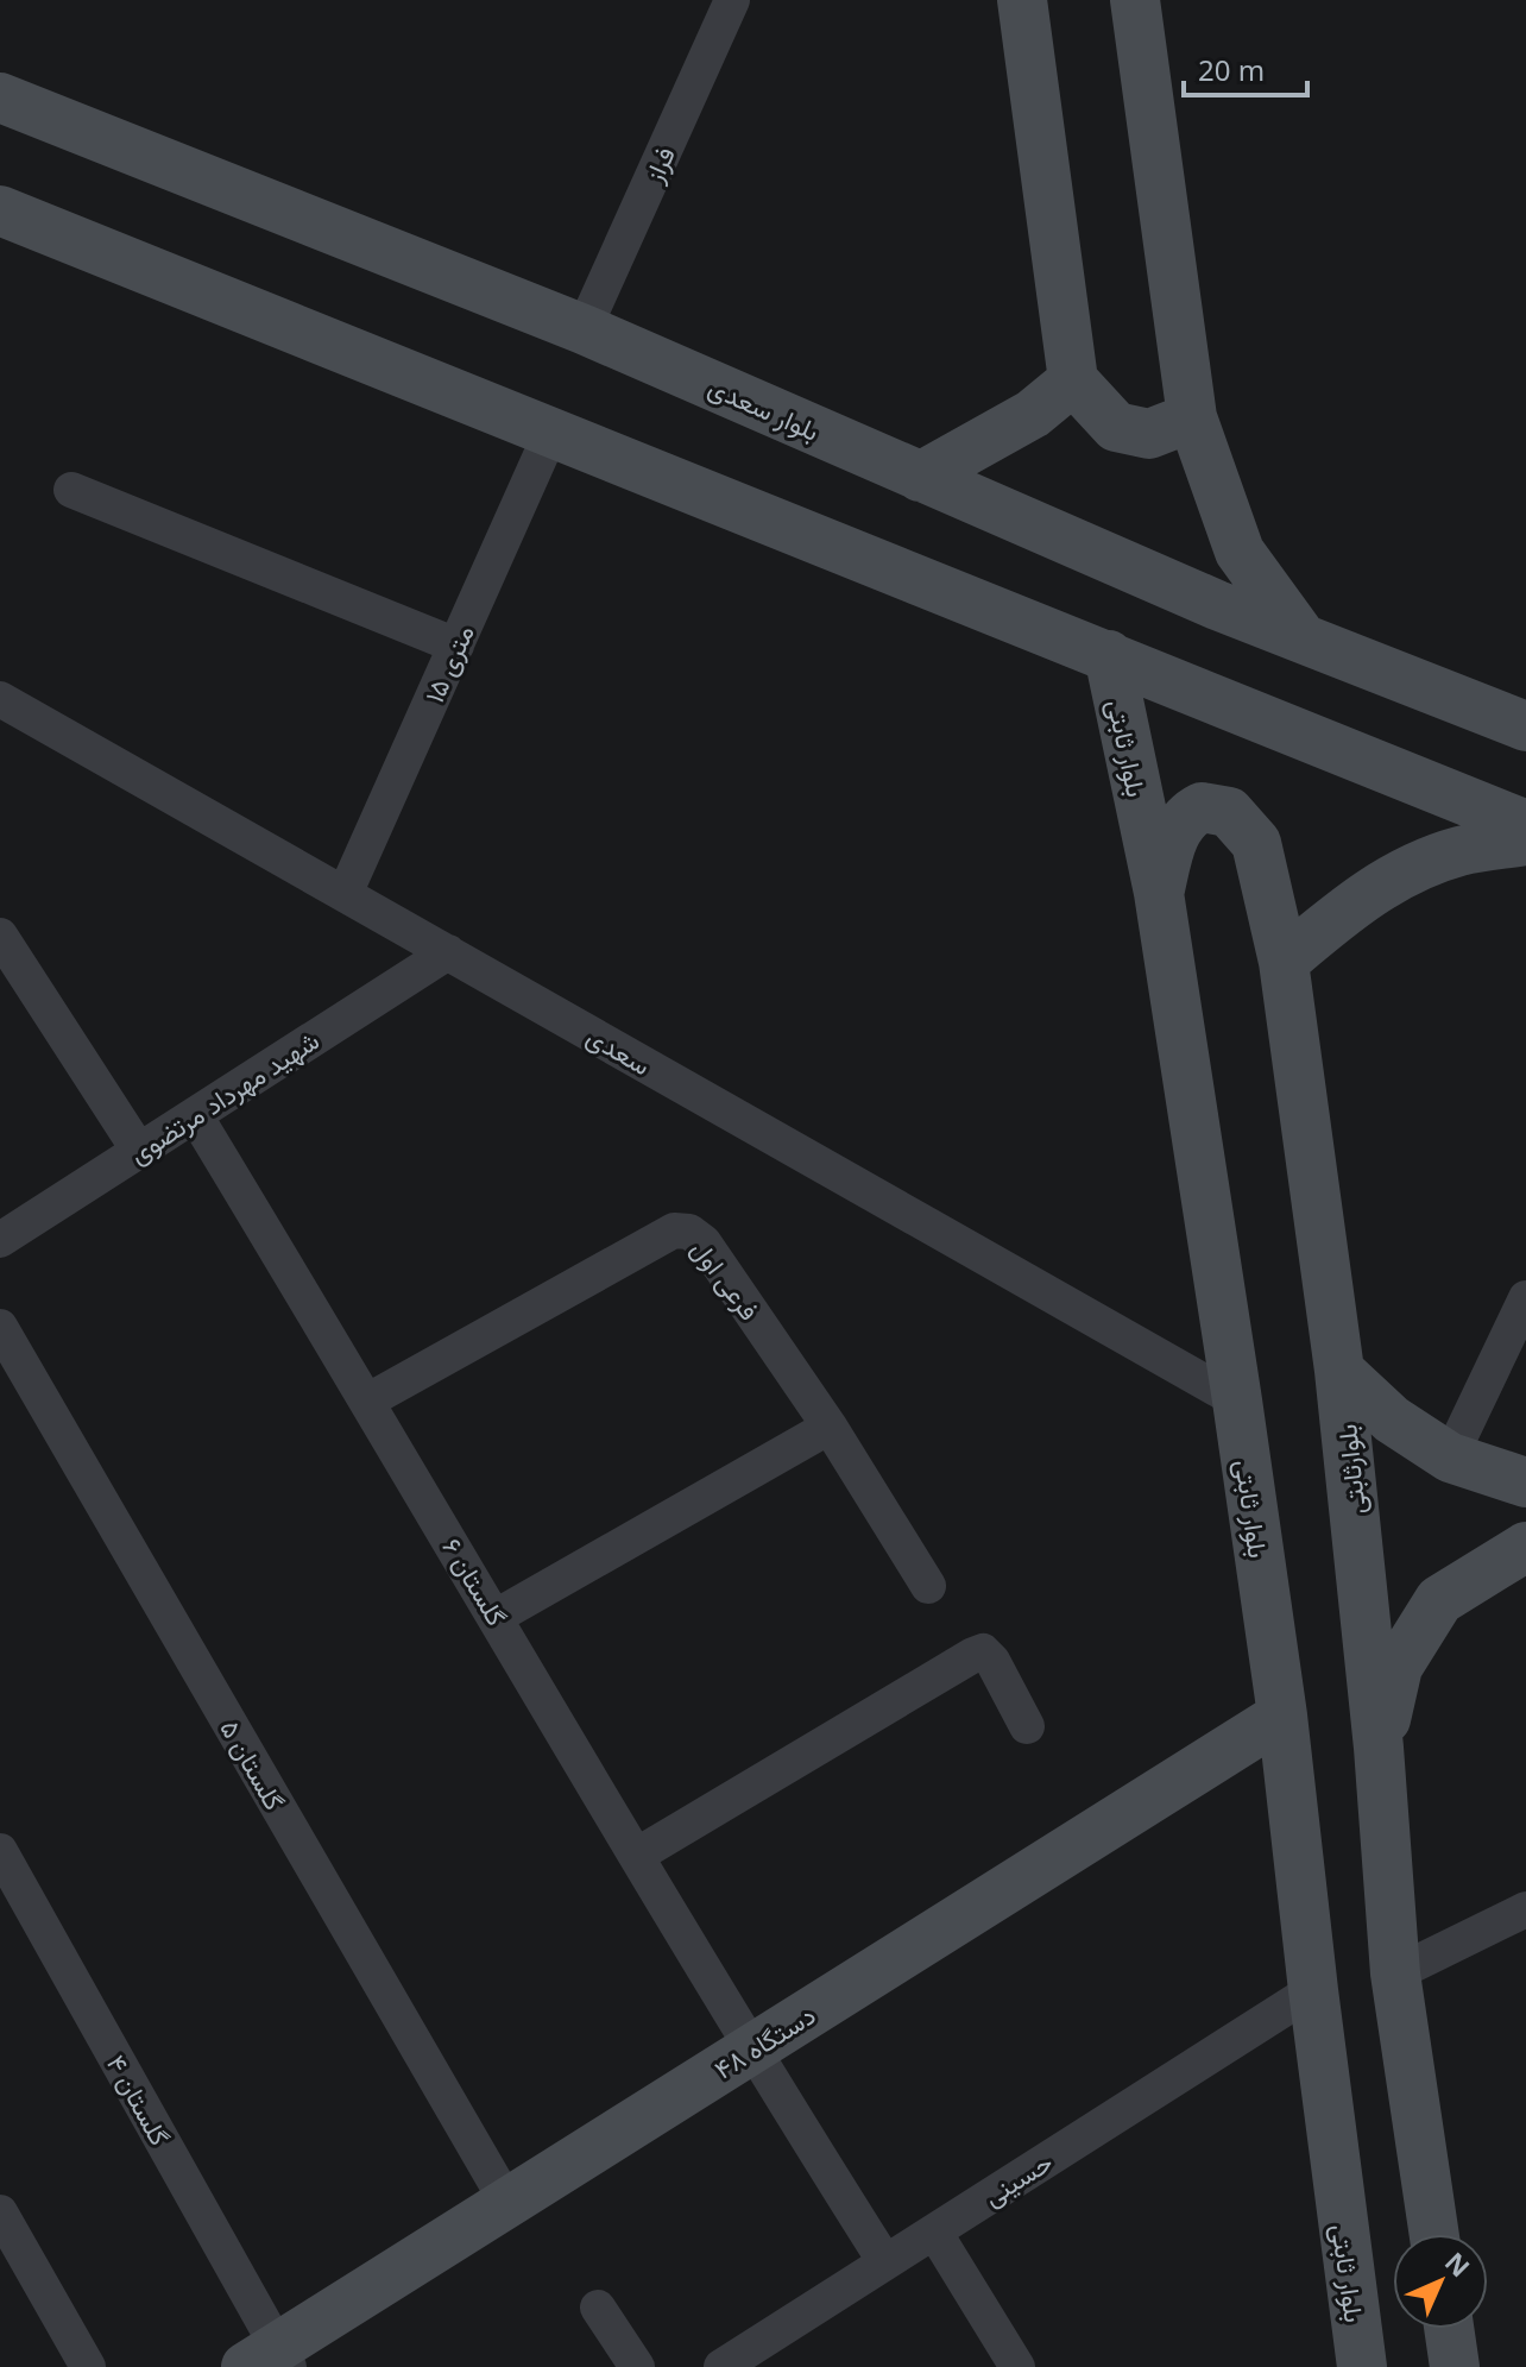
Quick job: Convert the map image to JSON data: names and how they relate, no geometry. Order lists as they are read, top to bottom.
{
  "streets": {
    "main road": [
      "بلوار سعدی",
      "بلوار ثابتی",
      "بلوارثابتی",
      "۴۸ دستگاه"
    ],
    "street": [
      "فراز",
      "۱۵ متری",
      "سعدی",
      "شهید مهرداد مرتضوی",
      "فرعی اول",
      "گلستان ۶",
      "گلستان ۵",
      "گلستان ۴",
      "حسینی"
    ]
  },
  "crossings": [
    ["فراز", "بلوار سعدی"],
    ["۱۵ متری", "سعدی"],
    ["بلوار ثابتی", "سعدی"],
    ["بلوار ثابتی", "بلوارثابتی"],
    ["بلوار ثابتی", "۴۸ دستگاه"],
    ["بلوار ثابتی", "حسینی"],
    ["سعدی", "شهید مهرداد مرتضوی"],
    ["شهید مهرداد مرتضوی", "گلستان ۶"],
    ["فرعی اول", "گلستان ۶"],
    ["گلستان ۶", "۴۸ دستگاه"],
    ["گلستان ۶", "حسینی"],
    ["گلستان ۵", "۴۸ دستگاه"],
    ["۴۸ دستگاه", "گلستان ۴"]
  ],
  "scale_bar": "20 m",
  "north": "top right"
}
